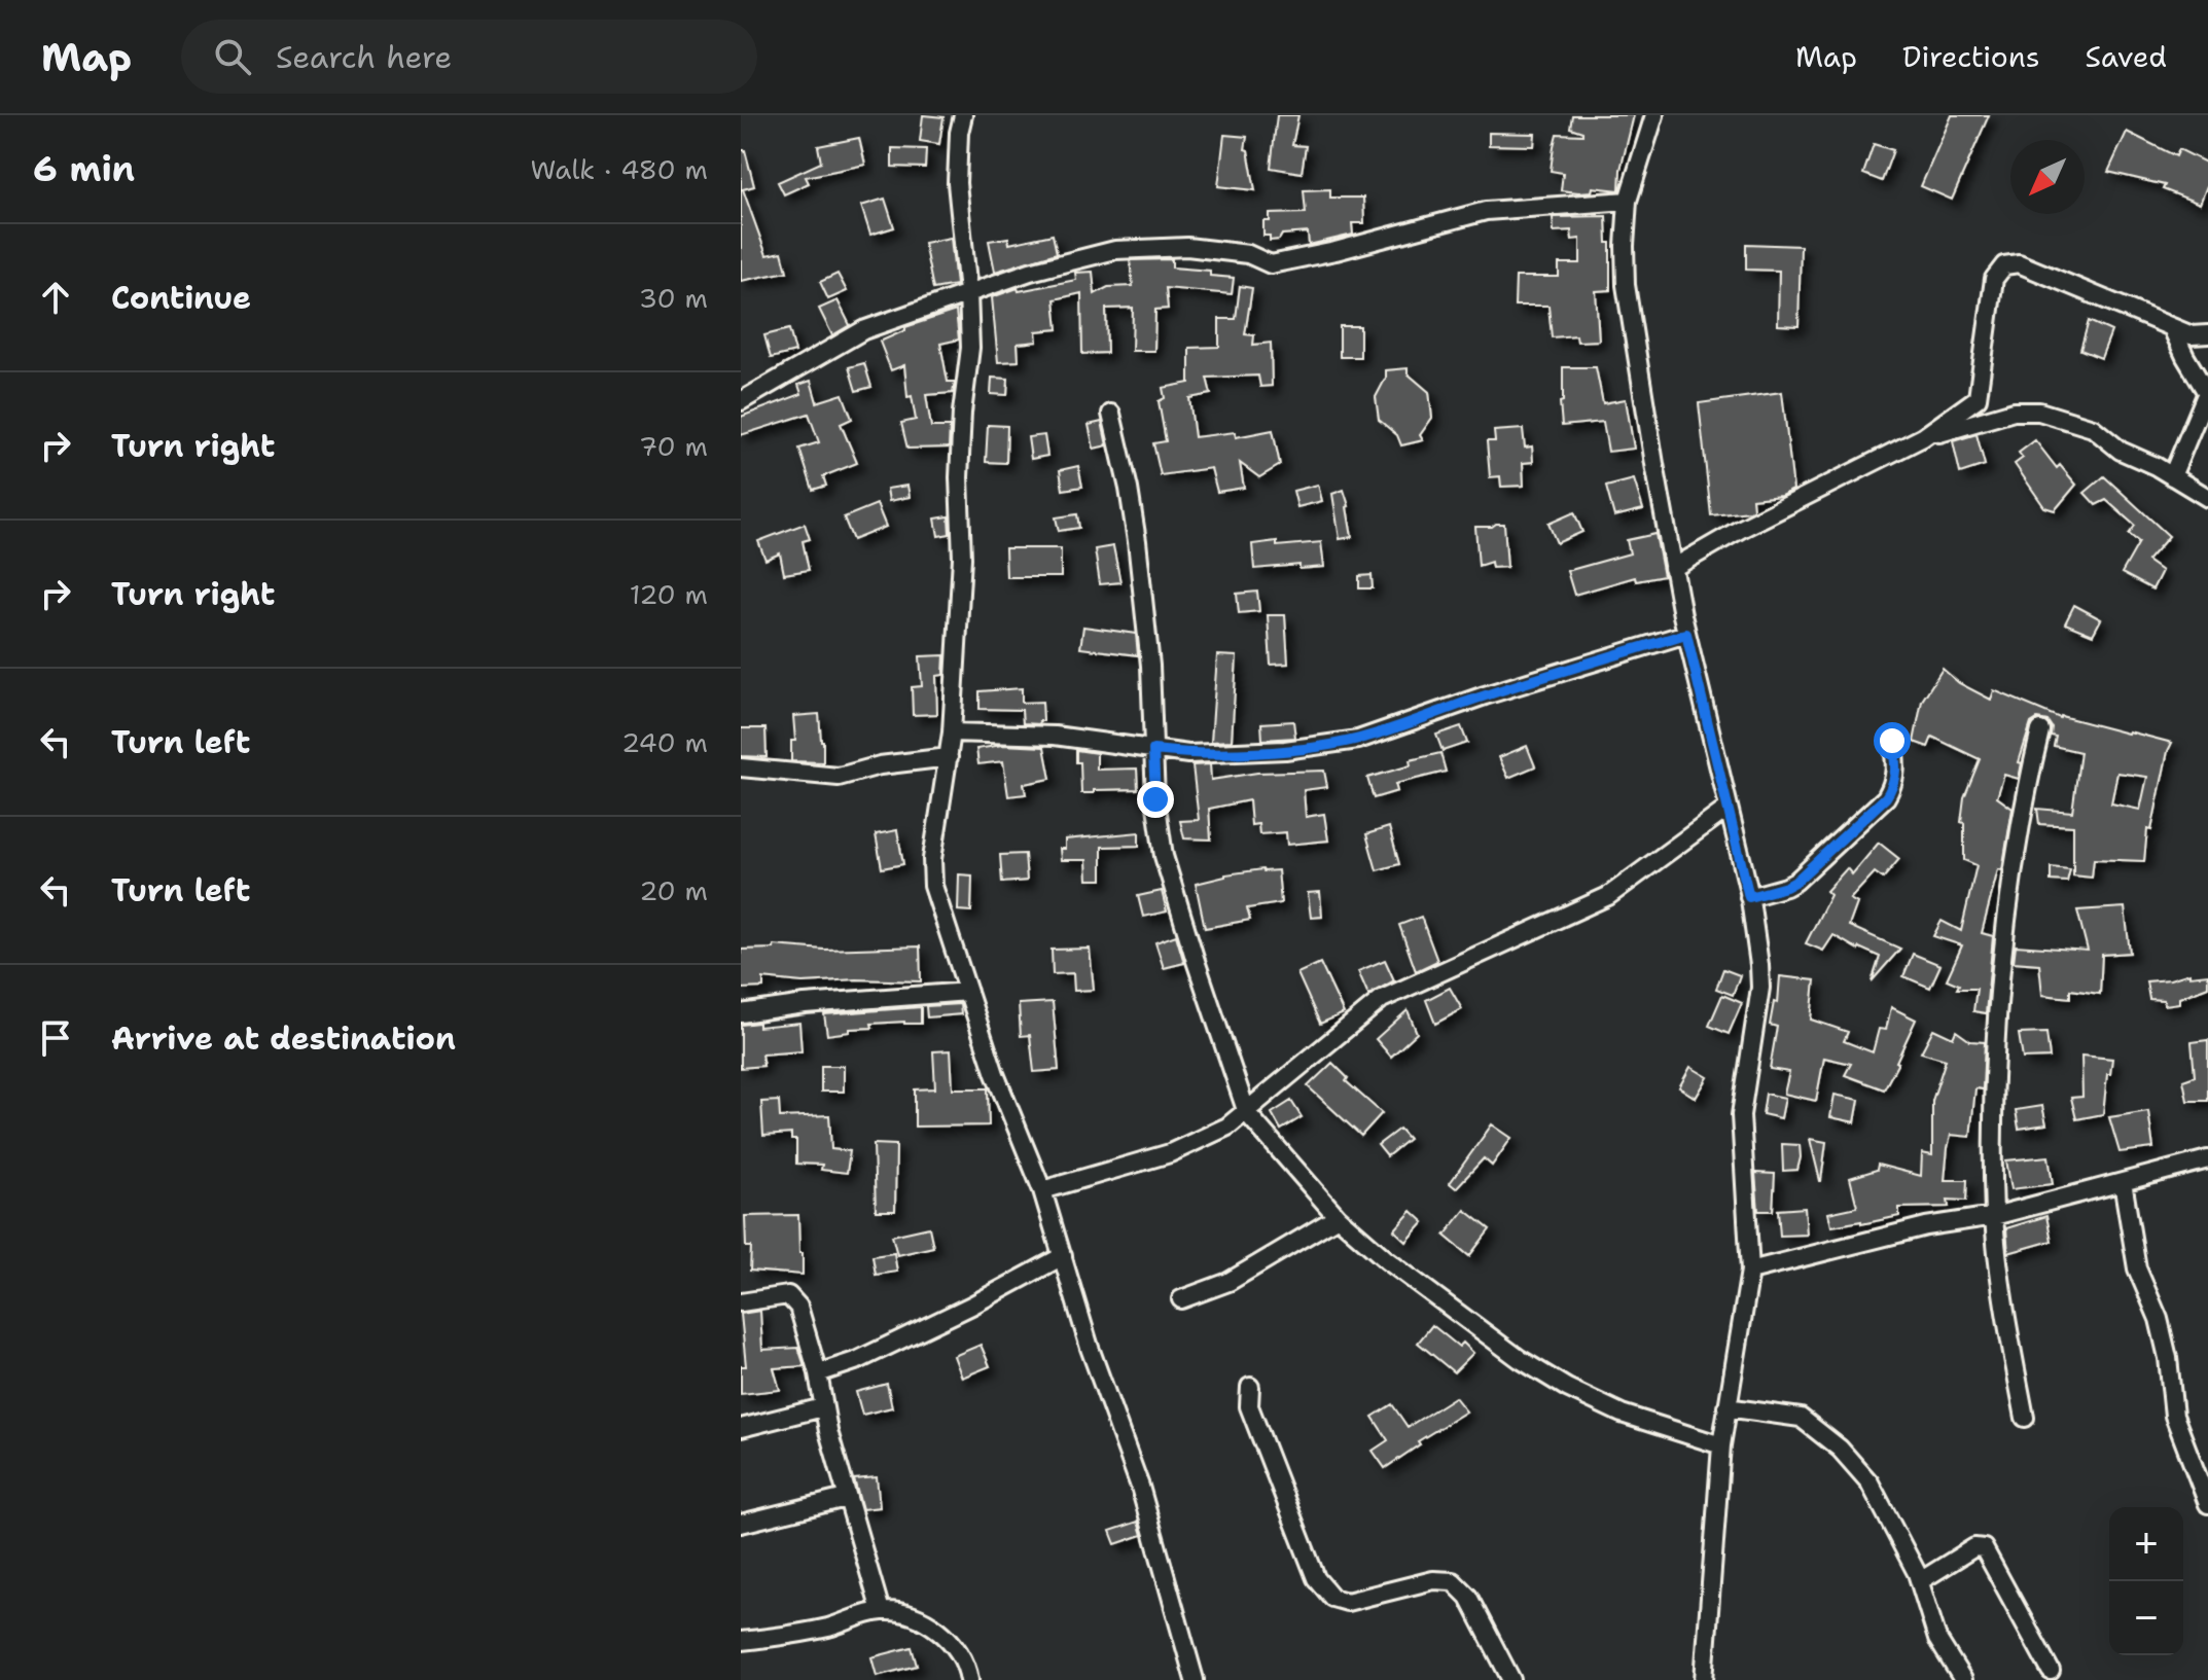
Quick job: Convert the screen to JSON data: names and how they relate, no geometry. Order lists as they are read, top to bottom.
{
  "north": "bottom left",
  "page": {
    "header": "Map",
    "search": "Search here",
    "nav": ["Map", "Directions", "Saved"],
    "heading": ["6 min", "Walk · 480 m"],
    "list": [
      ["Continue", "30 m"],
      ["Turn right", "70 m"],
      ["Turn right", "120 m"],
      ["Turn left", "240 m"],
      ["Turn left", "20 m"],
      "Arrive at destination"
    ],
    "map_buttons": ["+", "−"]
  }
}
